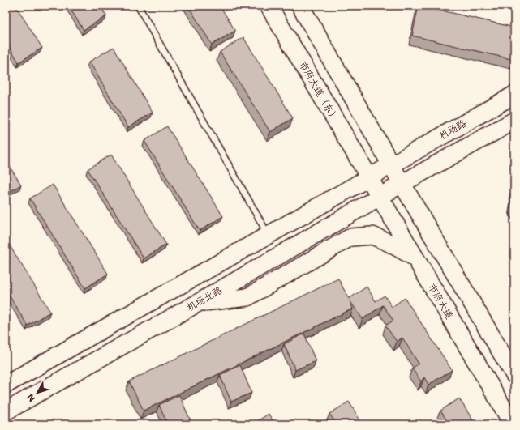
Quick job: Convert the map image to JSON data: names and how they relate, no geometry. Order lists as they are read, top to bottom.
{
  "streets": {
    "main road": [
      "市府大道（东）",
      "机场路",
      "机场北路",
      "市府大道"
    ]
  },
  "crossings": [
    ["市府大道（东）", "市府大道"],
    ["机场北路", "市府大道"]
  ],
  "north": "bottom left"
}
